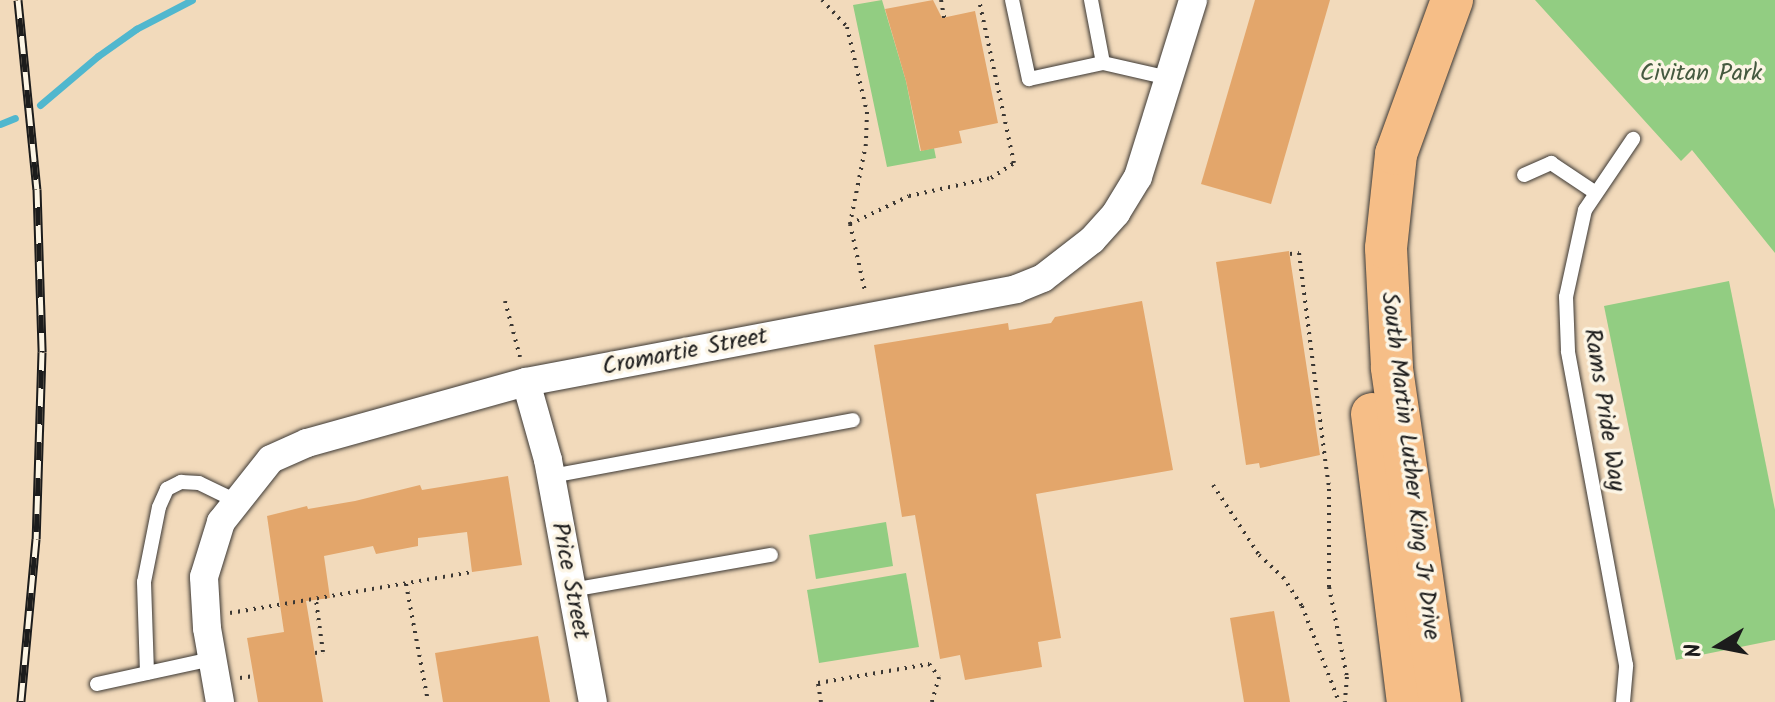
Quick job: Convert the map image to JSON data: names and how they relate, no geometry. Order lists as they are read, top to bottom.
{
  "streets": {
    "main road": ["South Martin Luther King Jr Drive"],
    "street": ["Cromartie Street", "Price Street"],
    "lane": ["Rams Pride Way"]
  },
  "crossings": [
    ["Cromartie Street", "Price Street"]
  ],
  "parks": ["Civitan Park"],
  "north": "left"
}
